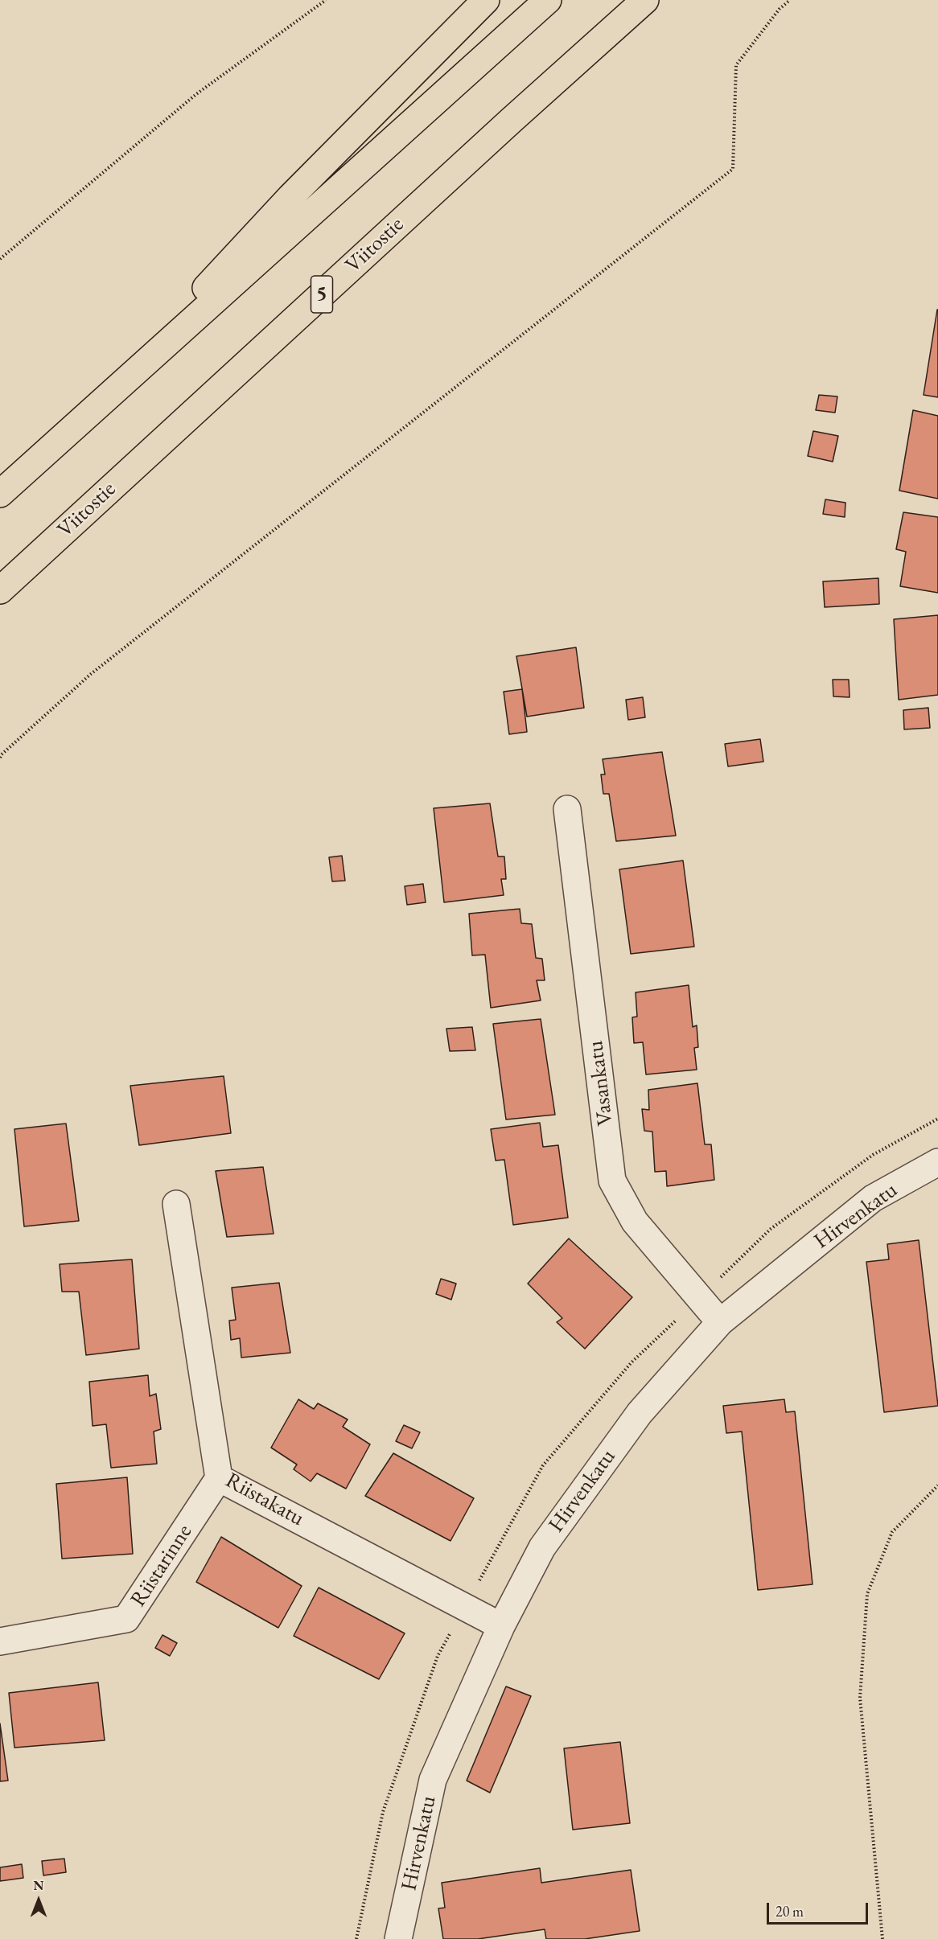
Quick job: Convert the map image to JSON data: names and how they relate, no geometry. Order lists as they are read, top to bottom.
{
  "streets": {
    "highway": ["Viitostie", "5"],
    "street": [
      "Vasankatu",
      "Hirvenkatu",
      "Riistakatu",
      "Riistarinne"
    ]
  },
  "crossings": [
    ["Vasankatu", "Hirvenkatu"],
    ["Hirvenkatu", "Riistakatu"],
    ["Riistakatu", "Riistarinne"]
  ],
  "scale_bar": "20 m",
  "north": "top"
}
